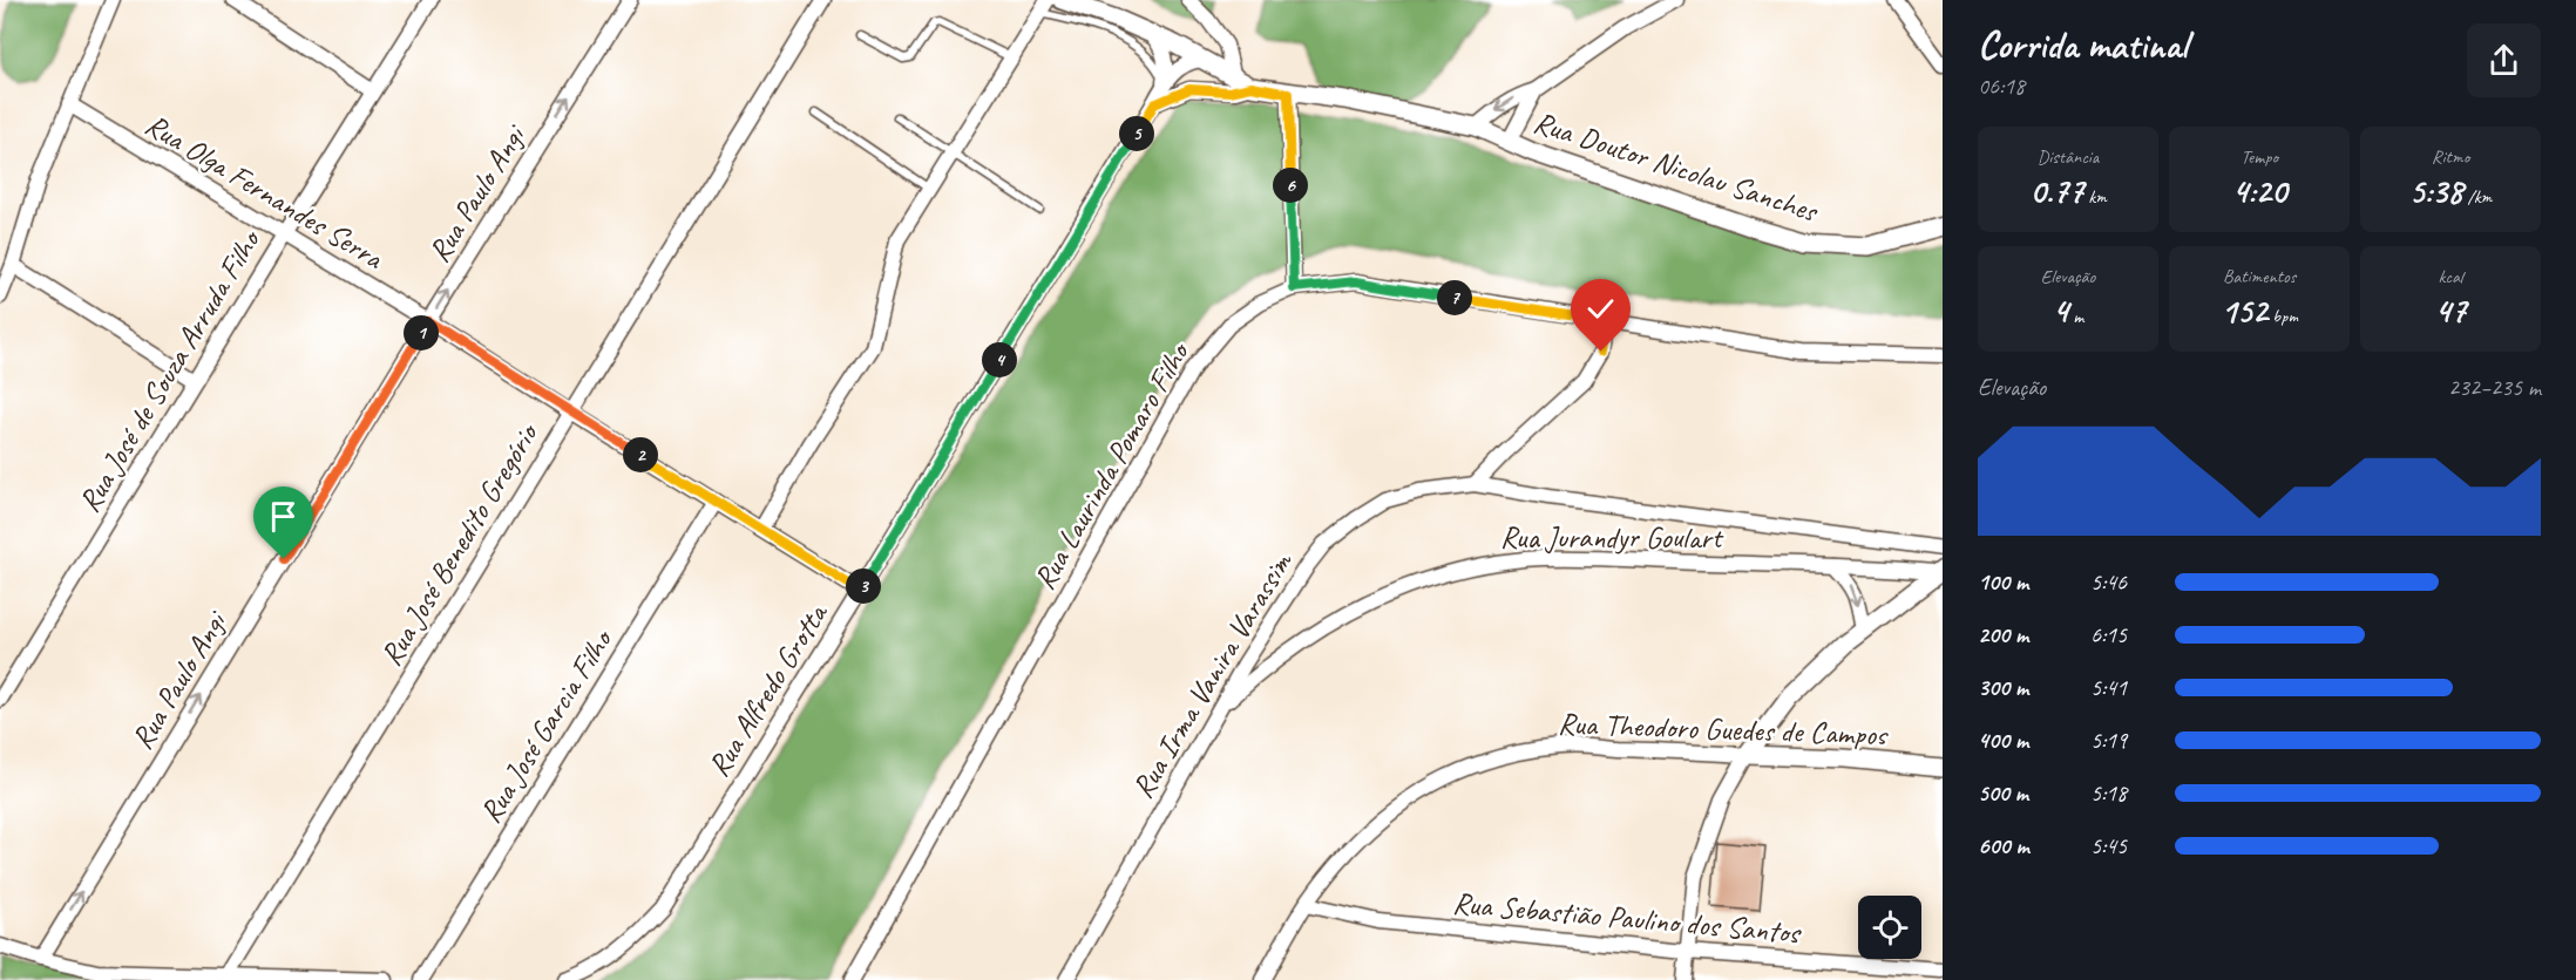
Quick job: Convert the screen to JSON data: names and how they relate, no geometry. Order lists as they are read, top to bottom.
{
  "streets": {
    "street": [
      "Rua Doutor Nicolau Sanches",
      "Rua Olga Fernandes Serra",
      "Rua Paulo Angi",
      "Rua José de Souza Arruda Filho",
      "Rua Laurinda Pomaro Filho",
      "Rua Jurandyr Goulart",
      "Rua José Benedito Gregório",
      "Rua Irma Vanira Varassim",
      "Rua Alfredo Grotta",
      "Rua José Garcia Filho",
      "Rua Theodoro Guedes de Campos",
      "Rua Sebastião Paulino dos Santos"
    ]
  },
  "crossings": [
    ["Rua Olga Fernandes Serra", "Rua Paulo Angi"],
    ["Rua Olga Fernandes Serra", "Rua José de Souza Arruda Filho"],
    ["Rua Olga Fernandes Serra", "Rua José Benedito Gregório"],
    ["Rua Olga Fernandes Serra", "Rua Alfredo Grotta"],
    ["Rua Olga Fernandes Serra", "Rua José Garcia Filho"],
    ["Rua Jurandyr Goulart", "Rua Irma Vanira Varassim"],
    ["Rua Theodoro Guedes de Campos", "Rua Sebastião Paulino dos Santos"]
  ],
  "one_way": ["Rua Paulo Angi"],
  "page": {
    "heading": ["Corrida matinal", "06:18"],
    "pins": [
      "5",
      "6",
      "7",
      "1",
      "4",
      "2",
      "3"
    ],
    "stats": [
      ["Distância", "0.77 km"],
      ["Tempo", "4:20"],
      ["Ritmo", "5:38 /km"],
      ["Elevação", "4 m"],
      ["Batimentos", "152 bpm"],
      ["kcal", "47"]
    ],
    "chart": ["Elevação", "232–235 m"],
    "list": [
      {
        "name": "100 m",
        "note": "5:46"
      },
      {
        "name": "200 m",
        "note": "6:15"
      },
      {
        "name": "300 m",
        "note": "5:41"
      },
      {
        "name": "400 m",
        "note": "5:19"
      },
      {
        "name": "500 m",
        "note": "5:18"
      },
      {
        "name": "600 m",
        "note": "5:45"
      }
    ]
  }
}
